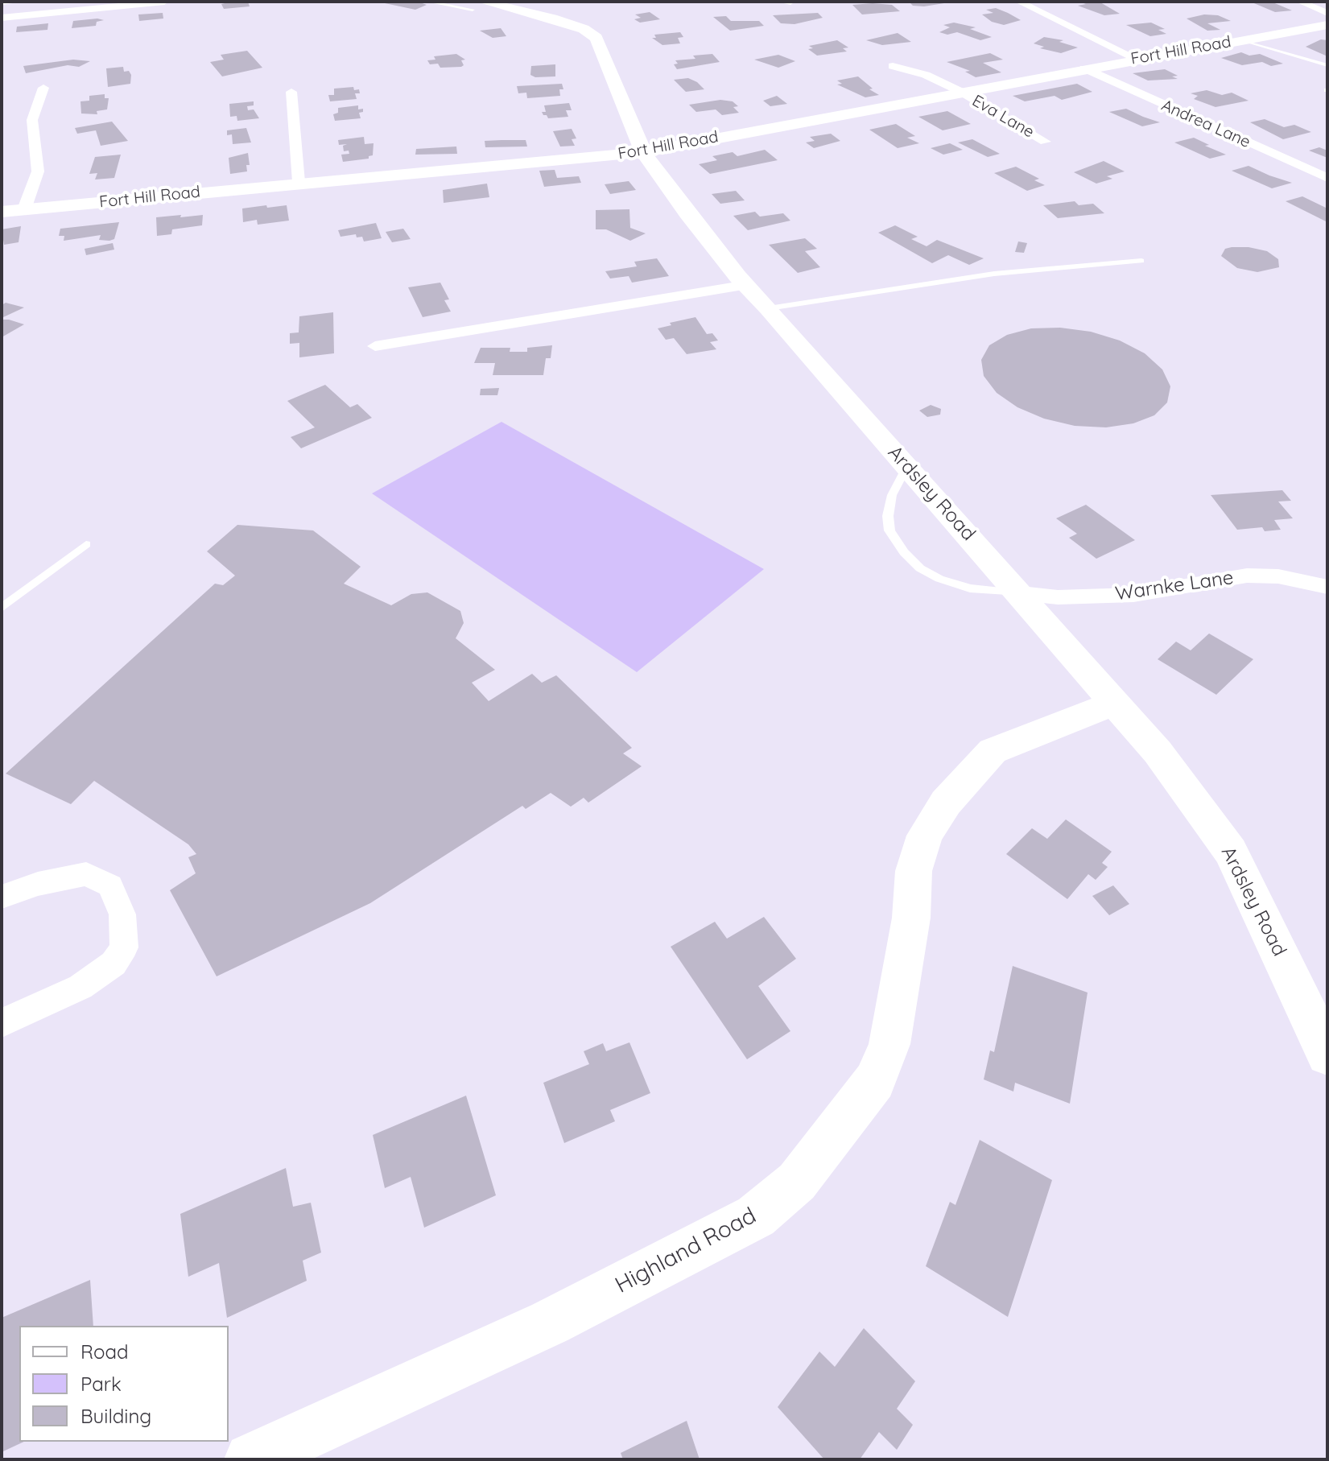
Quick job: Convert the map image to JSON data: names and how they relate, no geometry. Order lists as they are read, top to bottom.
{
  "streets": {
    "street": [
      "Fort Hill Road",
      "Eva Lane",
      "Andrea Lane",
      "Ardsley Road",
      "Warnke Lane",
      "Highland Road"
    ]
  },
  "crossings": [
    ["Fort Hill Road", "Eva Lane"],
    ["Fort Hill Road", "Andrea Lane"],
    ["Fort Hill Road", "Ardsley Road"],
    ["Ardsley Road", "Warnke Lane"],
    ["Ardsley Road", "Highland Road"]
  ],
  "legend": ["Road", "Park", "Building"]
}
